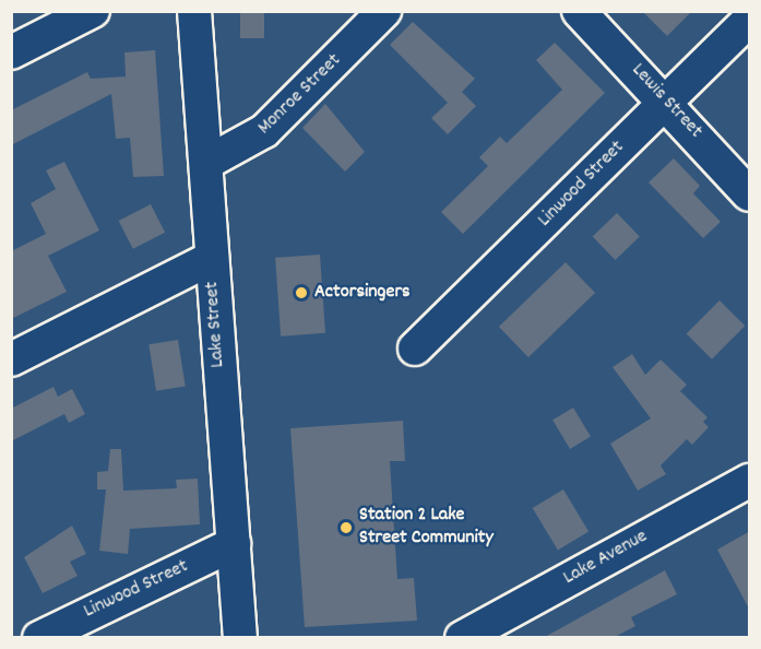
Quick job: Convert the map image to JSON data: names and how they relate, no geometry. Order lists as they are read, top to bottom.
{
  "streets": {
    "street": [
      "Monroe Street",
      "Lewis Street",
      "Linwood Street",
      "Lake Street",
      "Lake Avenue"
    ]
  },
  "crossings": [
    ["Monroe Street", "Lake Street"],
    ["Lewis Street", "Linwood Street"],
    ["Linwood Street", "Lake Street"]
  ],
  "places": ["Actorsingers", "Station 2 Lake Street Community"]
}
